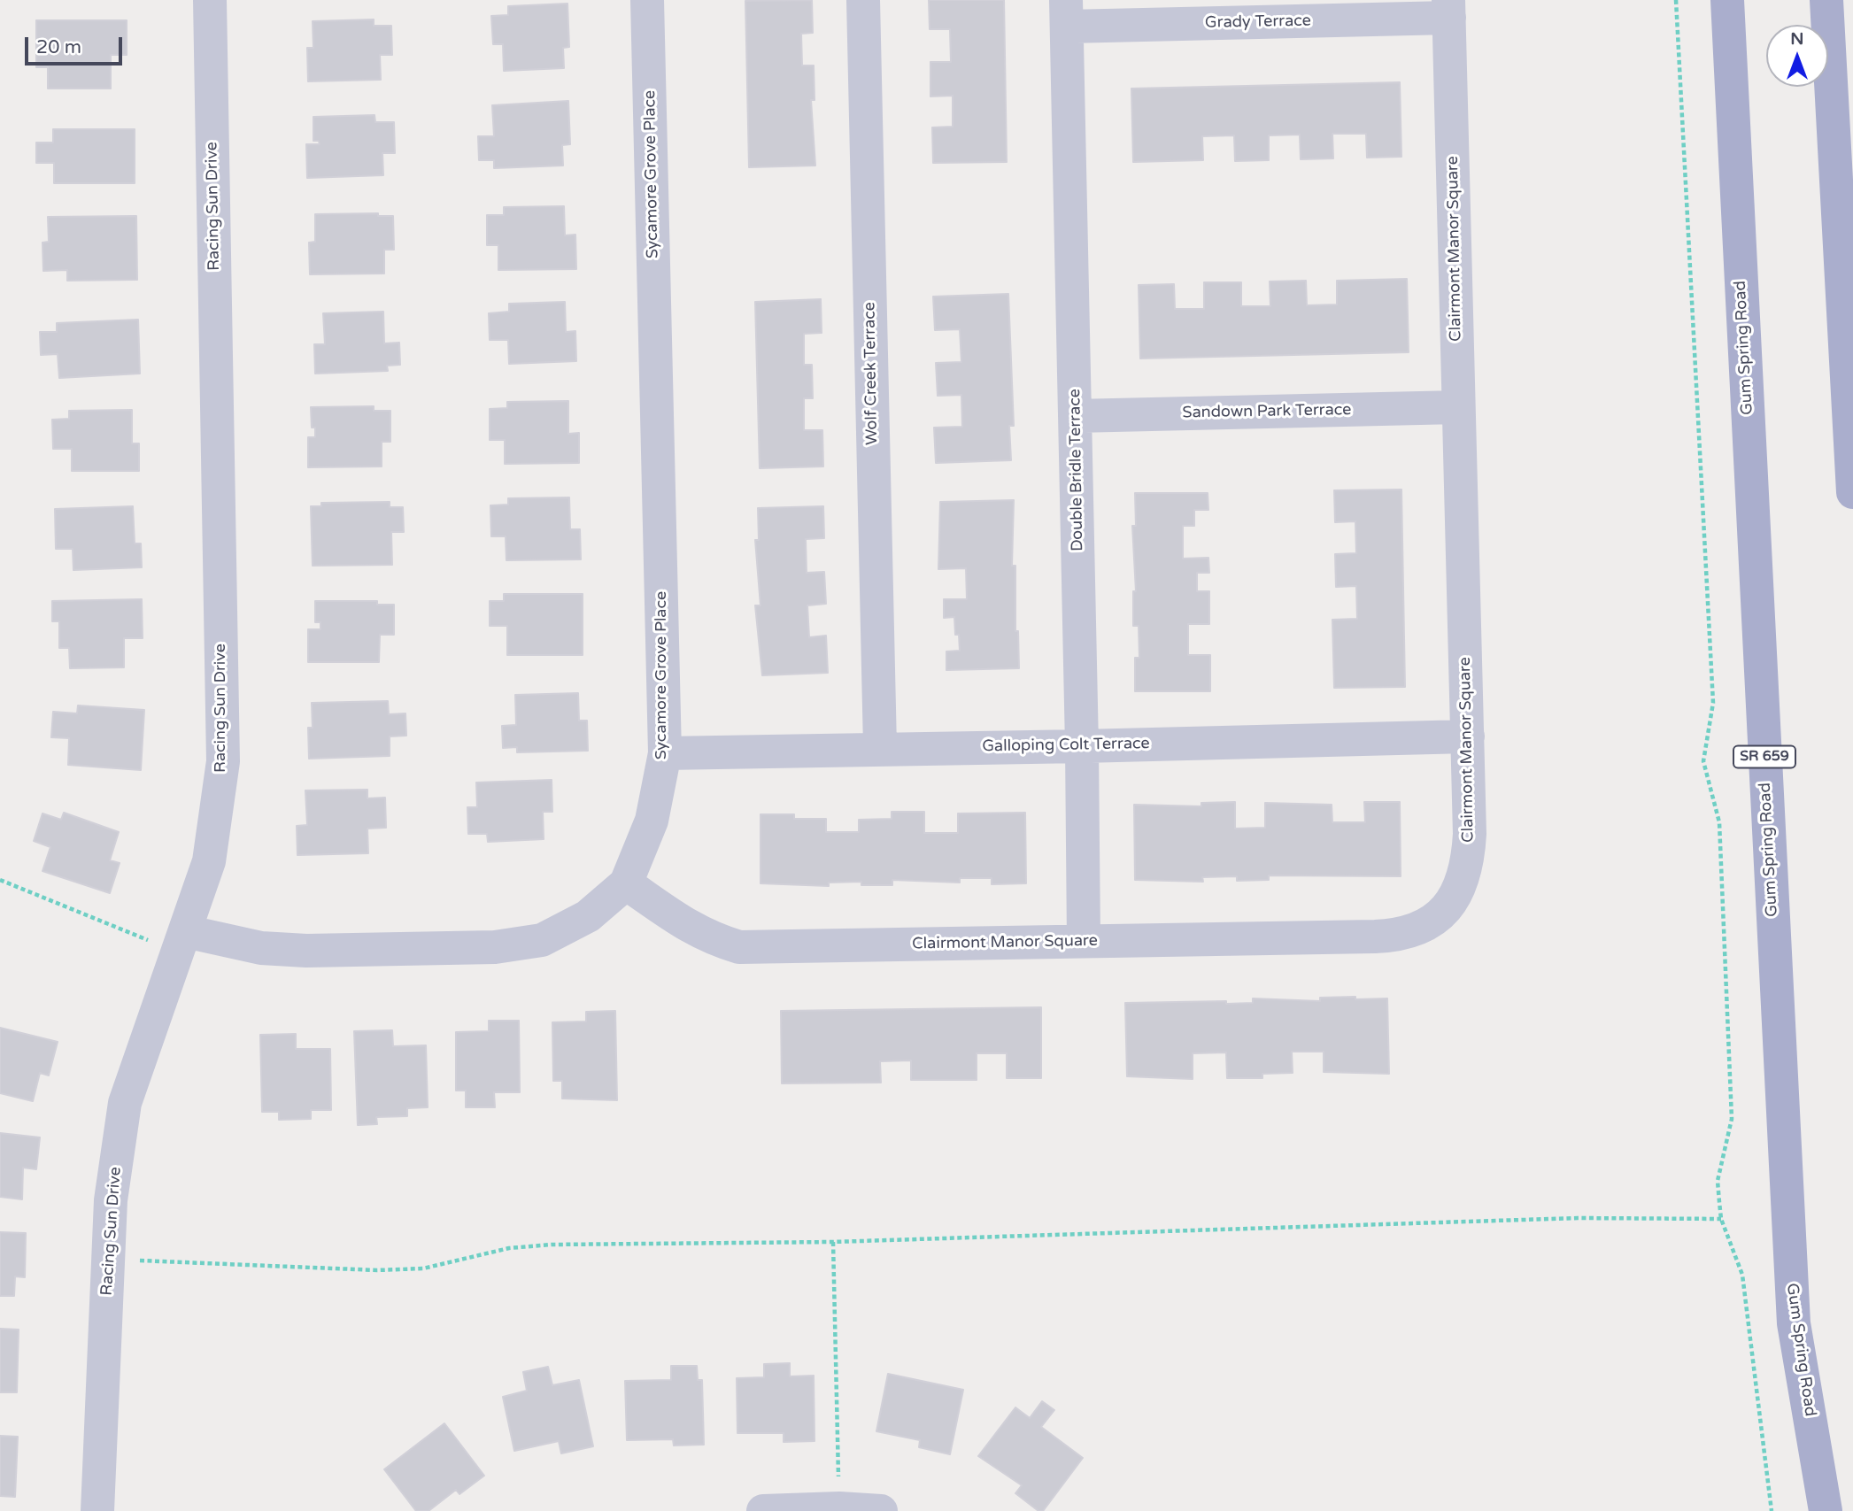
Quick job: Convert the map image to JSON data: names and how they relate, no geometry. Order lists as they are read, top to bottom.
{
  "streets": {
    "main road": ["Gum Spring Road", "SR 659"],
    "street": [
      "Grady Terrace",
      "Sycamore Grove Place",
      "Racing Sun Drive",
      "Clairmont Manor Square",
      "Wolf Creek Terrace",
      "Sandown Park Terrace",
      "Double Bridle Terrace",
      "Galloping Colt Terrace"
    ]
  },
  "crossings": [
    ["Grady Terrace", "Clairmont Manor Square"],
    ["Grady Terrace", "Double Bridle Terrace"],
    ["Sycamore Grove Place", "Racing Sun Drive"],
    ["Sycamore Grove Place", "Clairmont Manor Square"],
    ["Sycamore Grove Place", "Galloping Colt Terrace"],
    ["Clairmont Manor Square", "Sandown Park Terrace"],
    ["Clairmont Manor Square", "Double Bridle Terrace"],
    ["Clairmont Manor Square", "Galloping Colt Terrace"],
    ["Wolf Creek Terrace", "Galloping Colt Terrace"],
    ["Sandown Park Terrace", "Double Bridle Terrace"],
    ["Double Bridle Terrace", "Galloping Colt Terrace"]
  ],
  "scale_bar": "20 m",
  "north": "top"
}
